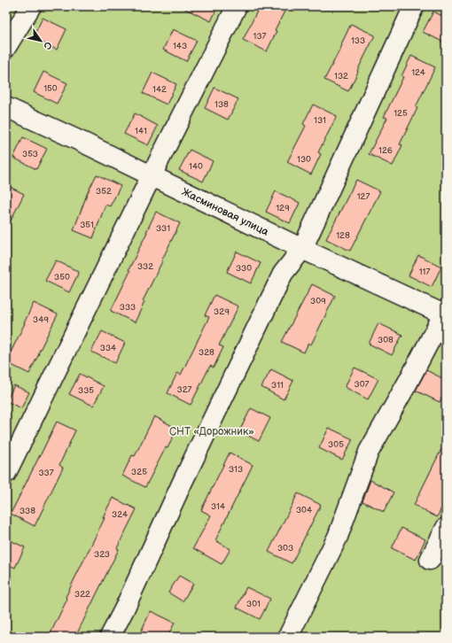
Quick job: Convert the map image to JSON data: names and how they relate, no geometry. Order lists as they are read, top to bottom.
{
  "streets": {
    "street": ["Жасминовая улица"]
  },
  "parks": ["СНТ «Дорожник»"],
  "house_numbers": [
    "137",
    "133",
    "143",
    "124",
    "132",
    "150",
    "142",
    "138",
    "125",
    "131",
    "141",
    "126",
    "353",
    "130",
    "140",
    "352",
    "127",
    "129",
    "351",
    "331",
    "128",
    "332",
    "330",
    "117",
    "350",
    "309",
    "333",
    "329",
    "349",
    "308",
    "334",
    "328",
    "307",
    "311",
    "327",
    "335",
    "305",
    "313",
    "325",
    "337",
    "314",
    "304",
    "338",
    "324",
    "303",
    "323",
    "322",
    "301"
  ],
  "north": "bottom right"
}
